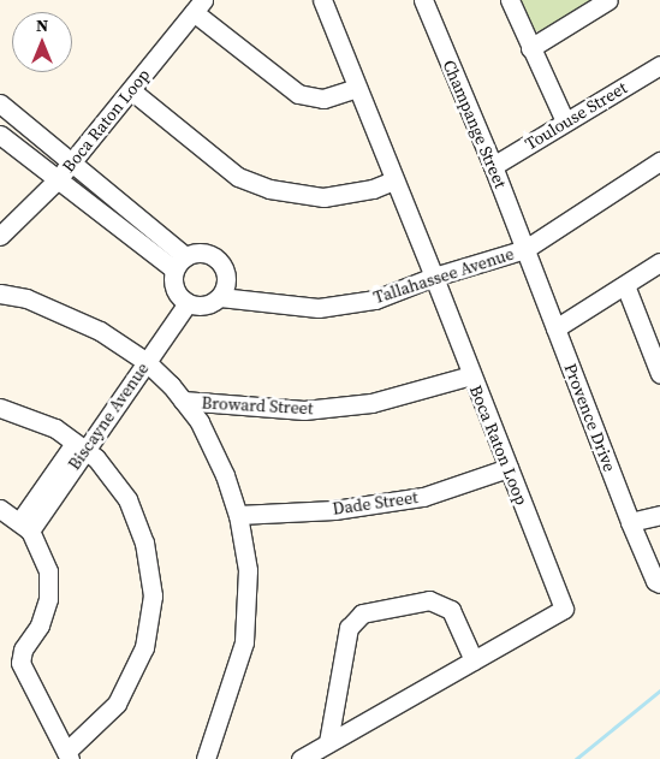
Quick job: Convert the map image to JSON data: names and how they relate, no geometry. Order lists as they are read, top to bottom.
{
  "streets": {
    "street": [
      "Toulouse Street",
      "Boca Raton Loop",
      "Champange Street",
      "Tallahassee Avenue",
      "Broward Street",
      "Biscayne Avenue",
      "Provence Drive",
      "Dade Street"
    ]
  },
  "crossings": [
    ["Toulouse Street", "Champange Street"],
    ["Boca Raton Loop", "Tallahassee Avenue"],
    ["Boca Raton Loop", "Broward Street"],
    ["Boca Raton Loop", "Dade Street"],
    ["Champange Street", "Tallahassee Avenue"],
    ["Champange Street", "Provence Drive"],
    ["Tallahassee Avenue", "Biscayne Avenue"],
    ["Tallahassee Avenue", "Provence Drive"]
  ],
  "north": "top"
}
